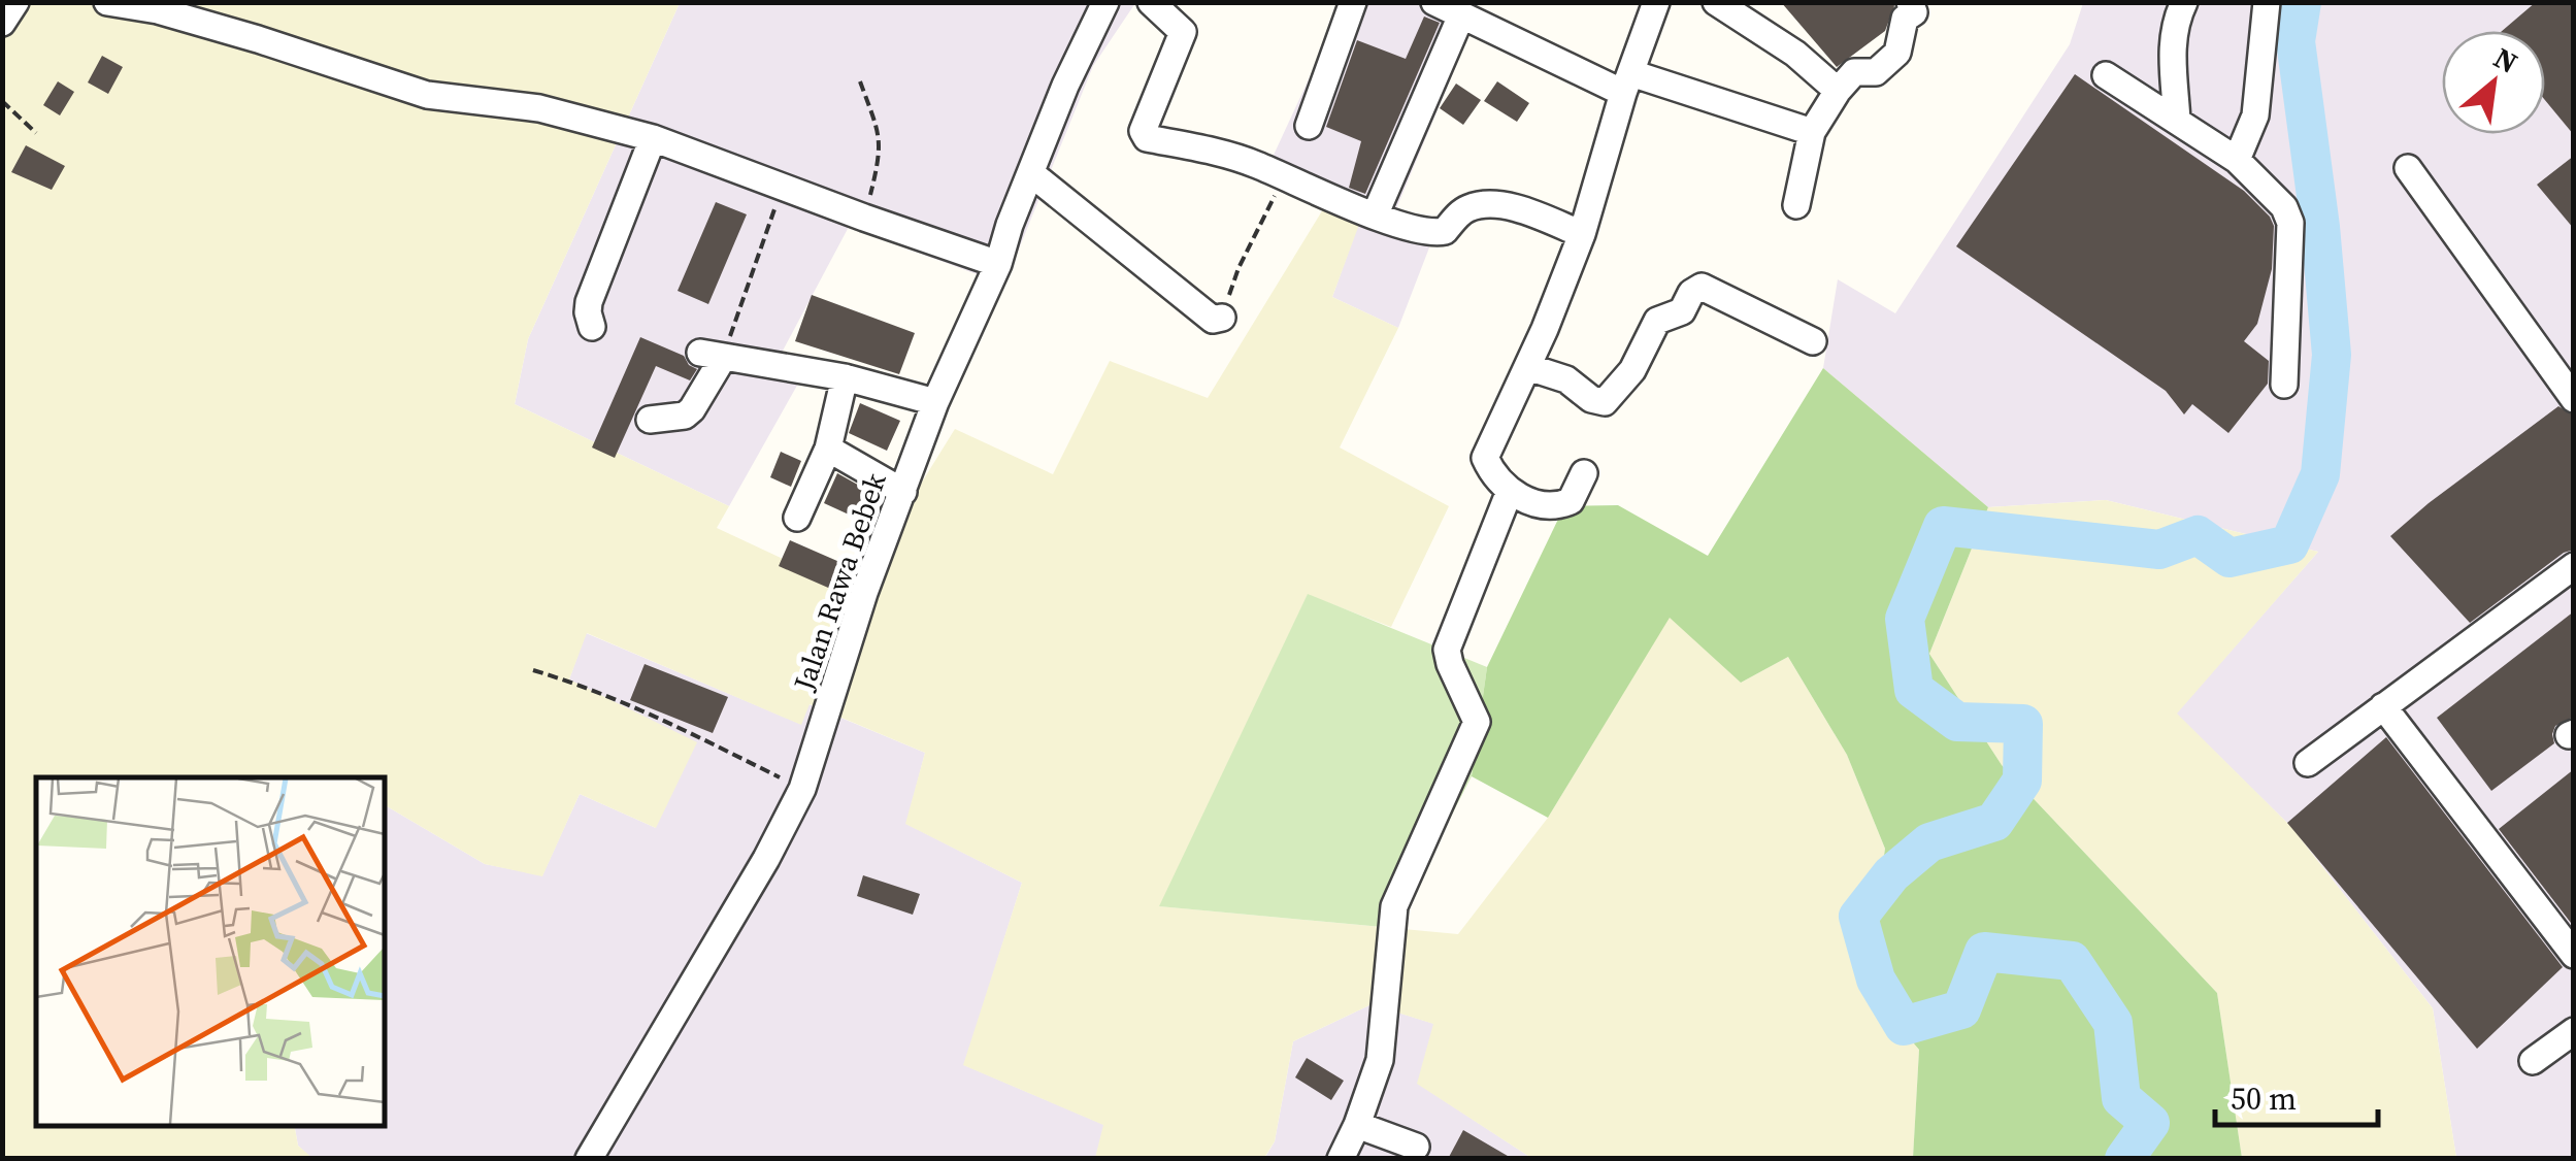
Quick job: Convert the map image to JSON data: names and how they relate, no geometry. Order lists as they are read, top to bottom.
{
  "streets": {
    "street": ["Jalan Rawa Bebek"]
  },
  "scale_bar": "50 m",
  "north": "top right"
}
